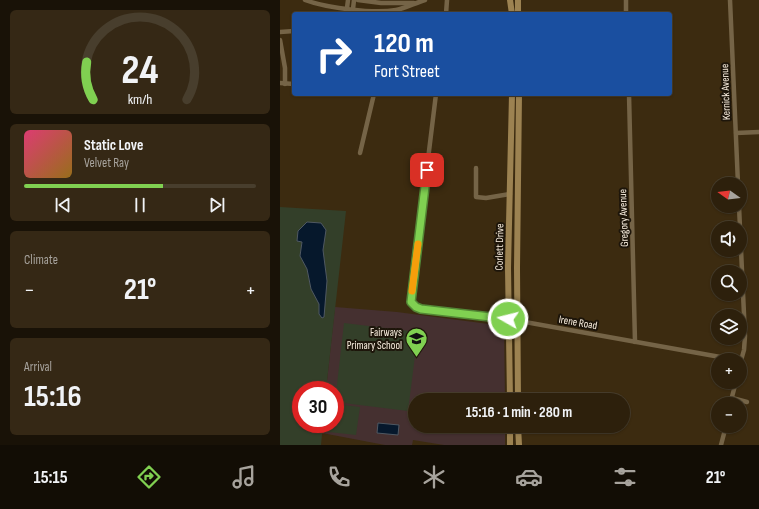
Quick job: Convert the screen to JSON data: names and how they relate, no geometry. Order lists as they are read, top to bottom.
{
  "streets": {
    "main road": ["Corlett Drive"],
    "street": ["Kernick Avenue", "Gregory Avenue", "Irene Road"]
  },
  "crossings": [
    ["Gregory Avenue", "Irene Road"],
    ["Corlett Drive", "Irene Road"]
  ],
  "places": {
    "school or university": ["Fairways Primary School"]
  },
  "north": "left",
  "page": {
    "turn": ["120 m", "Fort Street"],
    "song": ["Static Love", "Velvet Ray"],
    "map_buttons": ["+", "−"],
    "tile": [
      "Climate",
      ["Arrival", "15:16"]
    ],
    "heat": ["−", "21°", "+"],
    "limit": "30",
    "trip": "15:16 · 1 min · 280 m",
    "tabs": ["15:15", "21°"],
    "gauge": ["24", "km/h"]
  }
}
